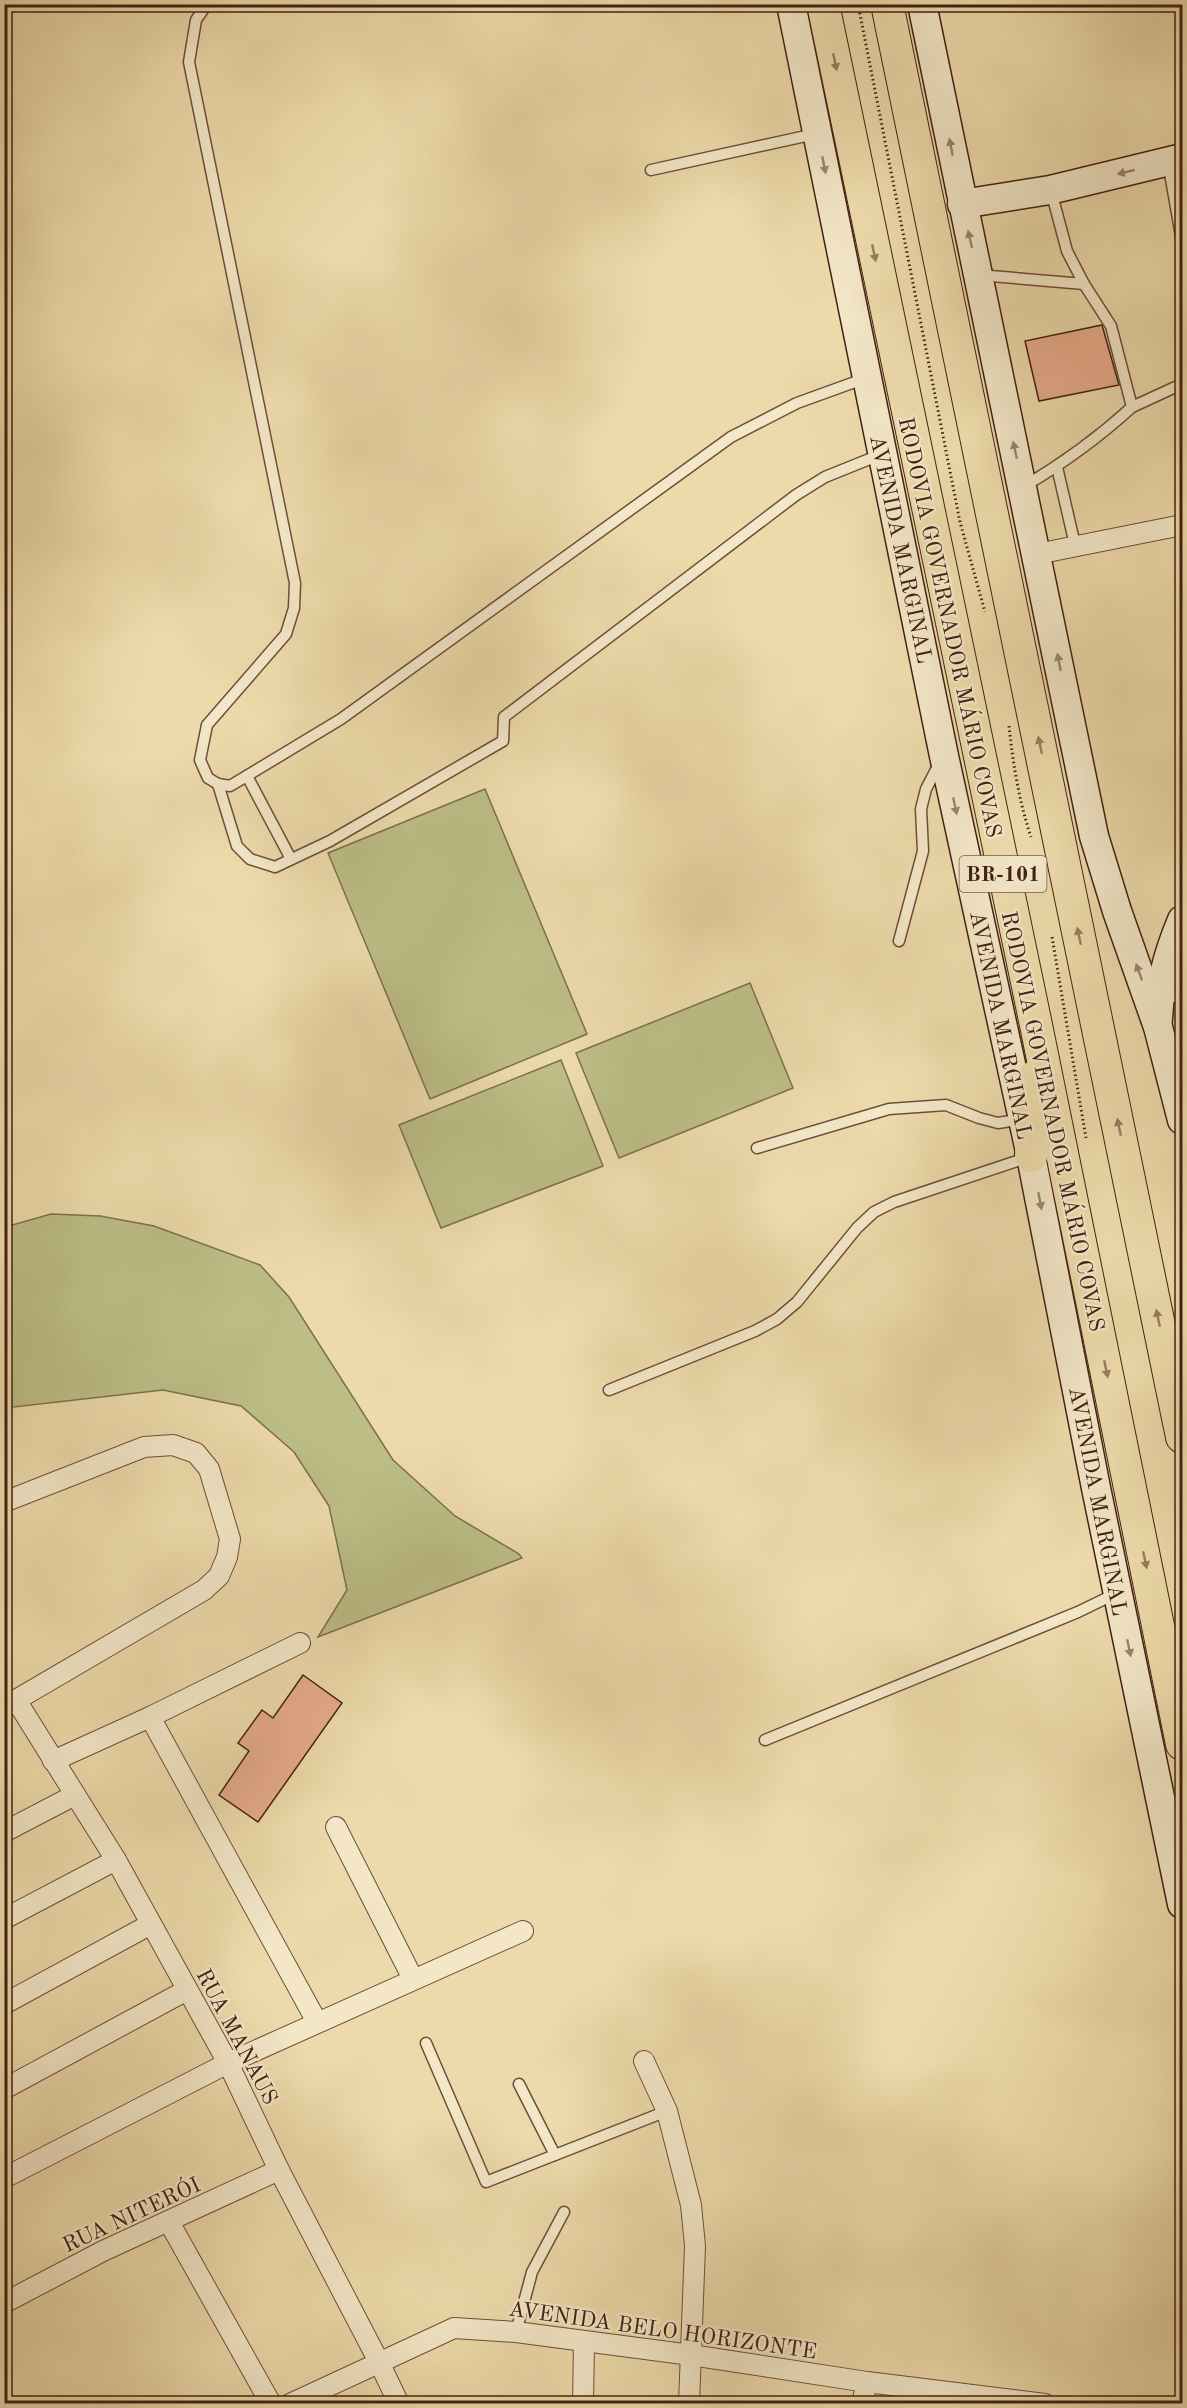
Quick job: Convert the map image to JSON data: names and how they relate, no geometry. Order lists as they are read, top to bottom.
{
  "streets": {
    "main road": ["RODOVIA GOVERNADOR MÁRIO COVAS", "BR-101"],
    "street": [
      "AVENIDA MARGINAL",
      "RUA MANAUS",
      "RUA NITERÓI",
      "AVENIDA BELO HORIZONTE"
    ]
  },
  "crossings": [
    ["RUA MANAUS", "RUA NITERÓI"],
    ["RUA MANAUS", "AVENIDA BELO HORIZONTE"]
  ]
}
